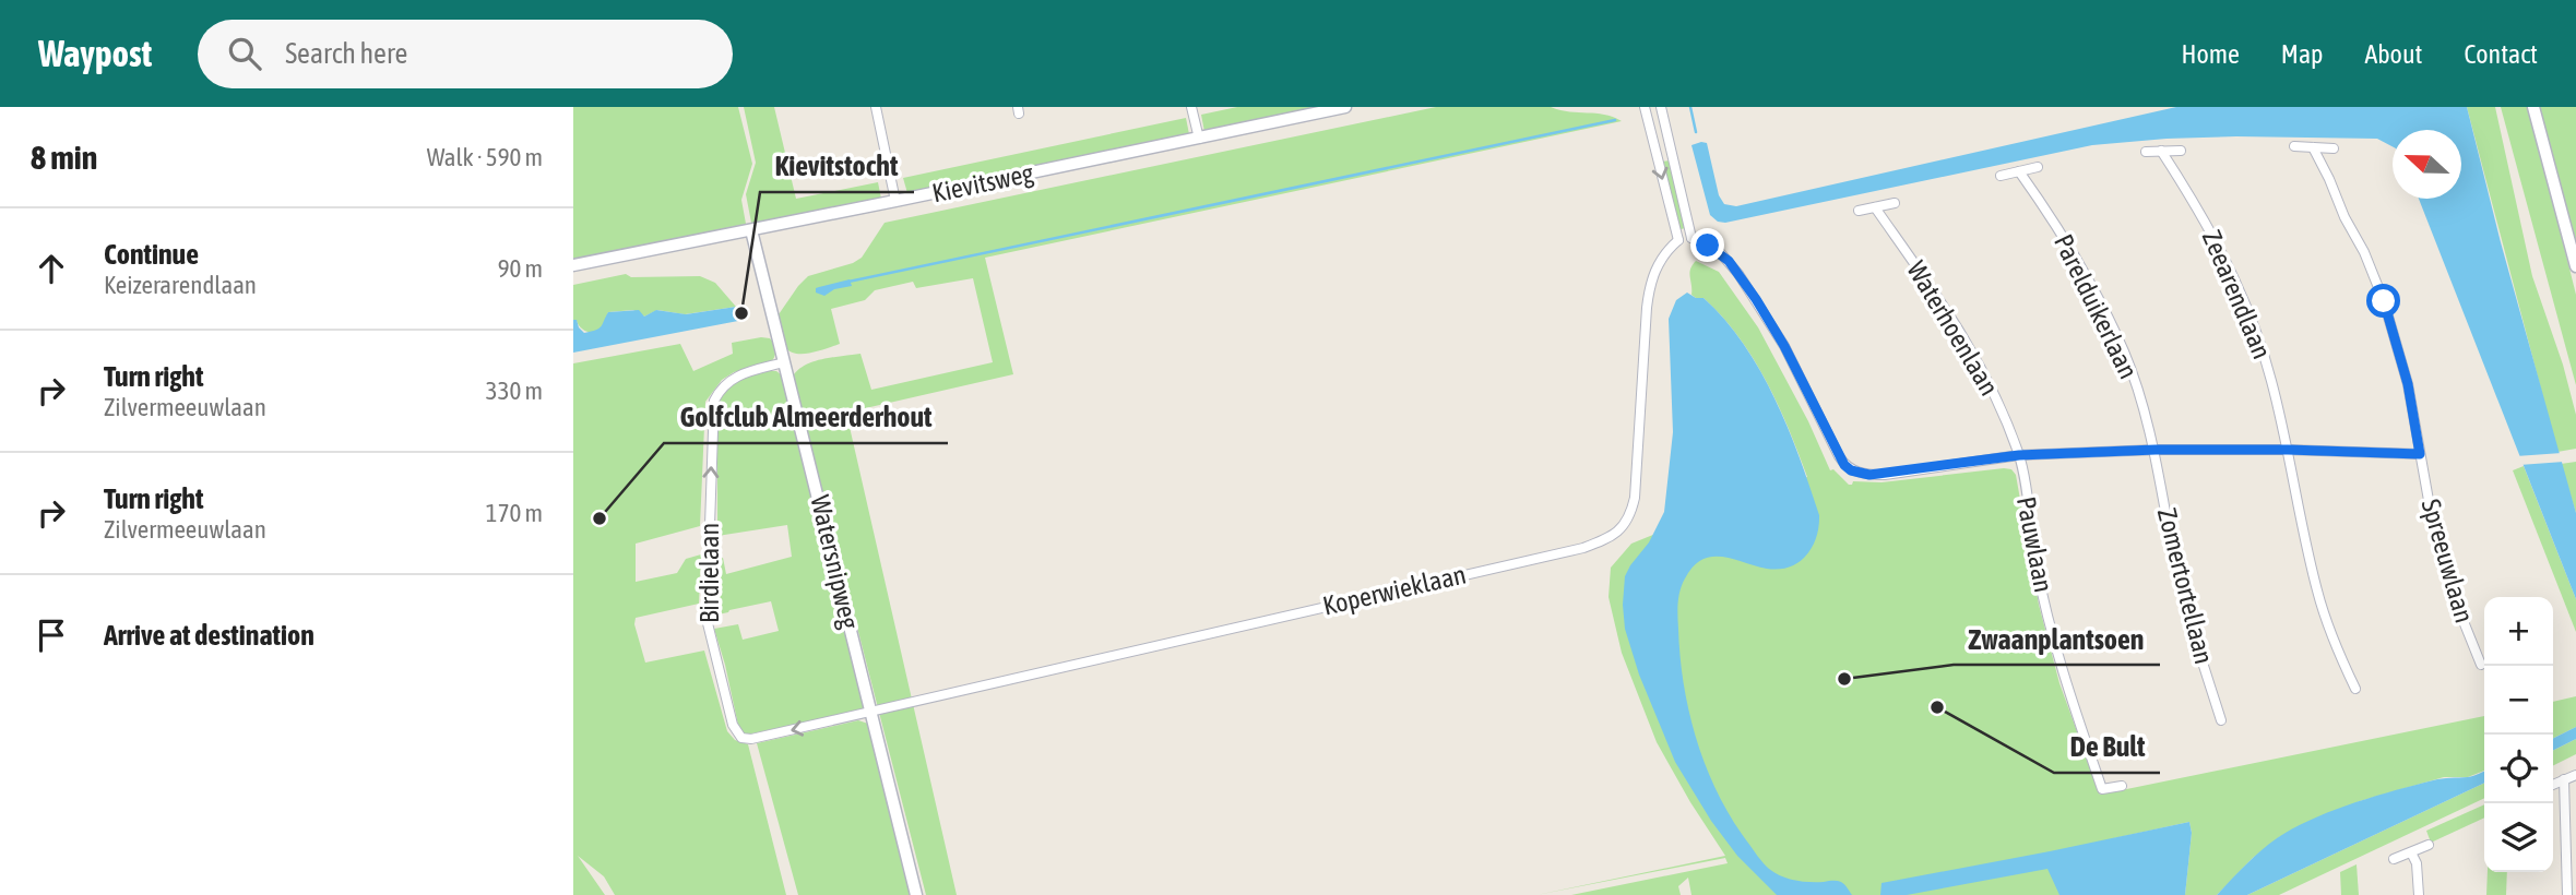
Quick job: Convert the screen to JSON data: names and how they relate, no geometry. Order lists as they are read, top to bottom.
{
  "streets": {
    "street": [
      "Kievitsweg",
      "Zeearendlaan",
      "Parelduikerlaan",
      "Waterhoenlaan",
      "Pauwlaan",
      "Spreeuwlaan",
      "Watersnipweg",
      "Birdielaan",
      "Zomertortellaan",
      "Koperwieklaan"
    ]
  },
  "crossings": [
    ["Kievitsweg", "Watersnipweg"],
    ["Parelduikerlaan", "Zomertortellaan"],
    ["Waterhoenlaan", "Pauwlaan"],
    ["Watersnipweg", "Birdielaan"],
    ["Watersnipweg", "Koperwieklaan"],
    ["Birdielaan", "Koperwieklaan"]
  ],
  "places": [
    "Kievitstocht",
    "Golfclub Almeerderhout",
    "Zwaanplantsoen",
    "De Bult"
  ],
  "north": "left",
  "page": {
    "header": "Waypost",
    "search": "Search here",
    "nav": [
      "Home",
      "Map",
      "About",
      "Contact"
    ],
    "heading": ["8 min", "Walk · 590 m"],
    "list": [
      ["Continue", "Keizerarendlaan", "90 m"],
      ["Turn right", "Zilvermeeuwlaan", "330 m"],
      ["Turn right", "Zilvermeeuwlaan", "170 m"],
      "Arrive at destination"
    ],
    "map_buttons": ["+", "−"]
  }
}
